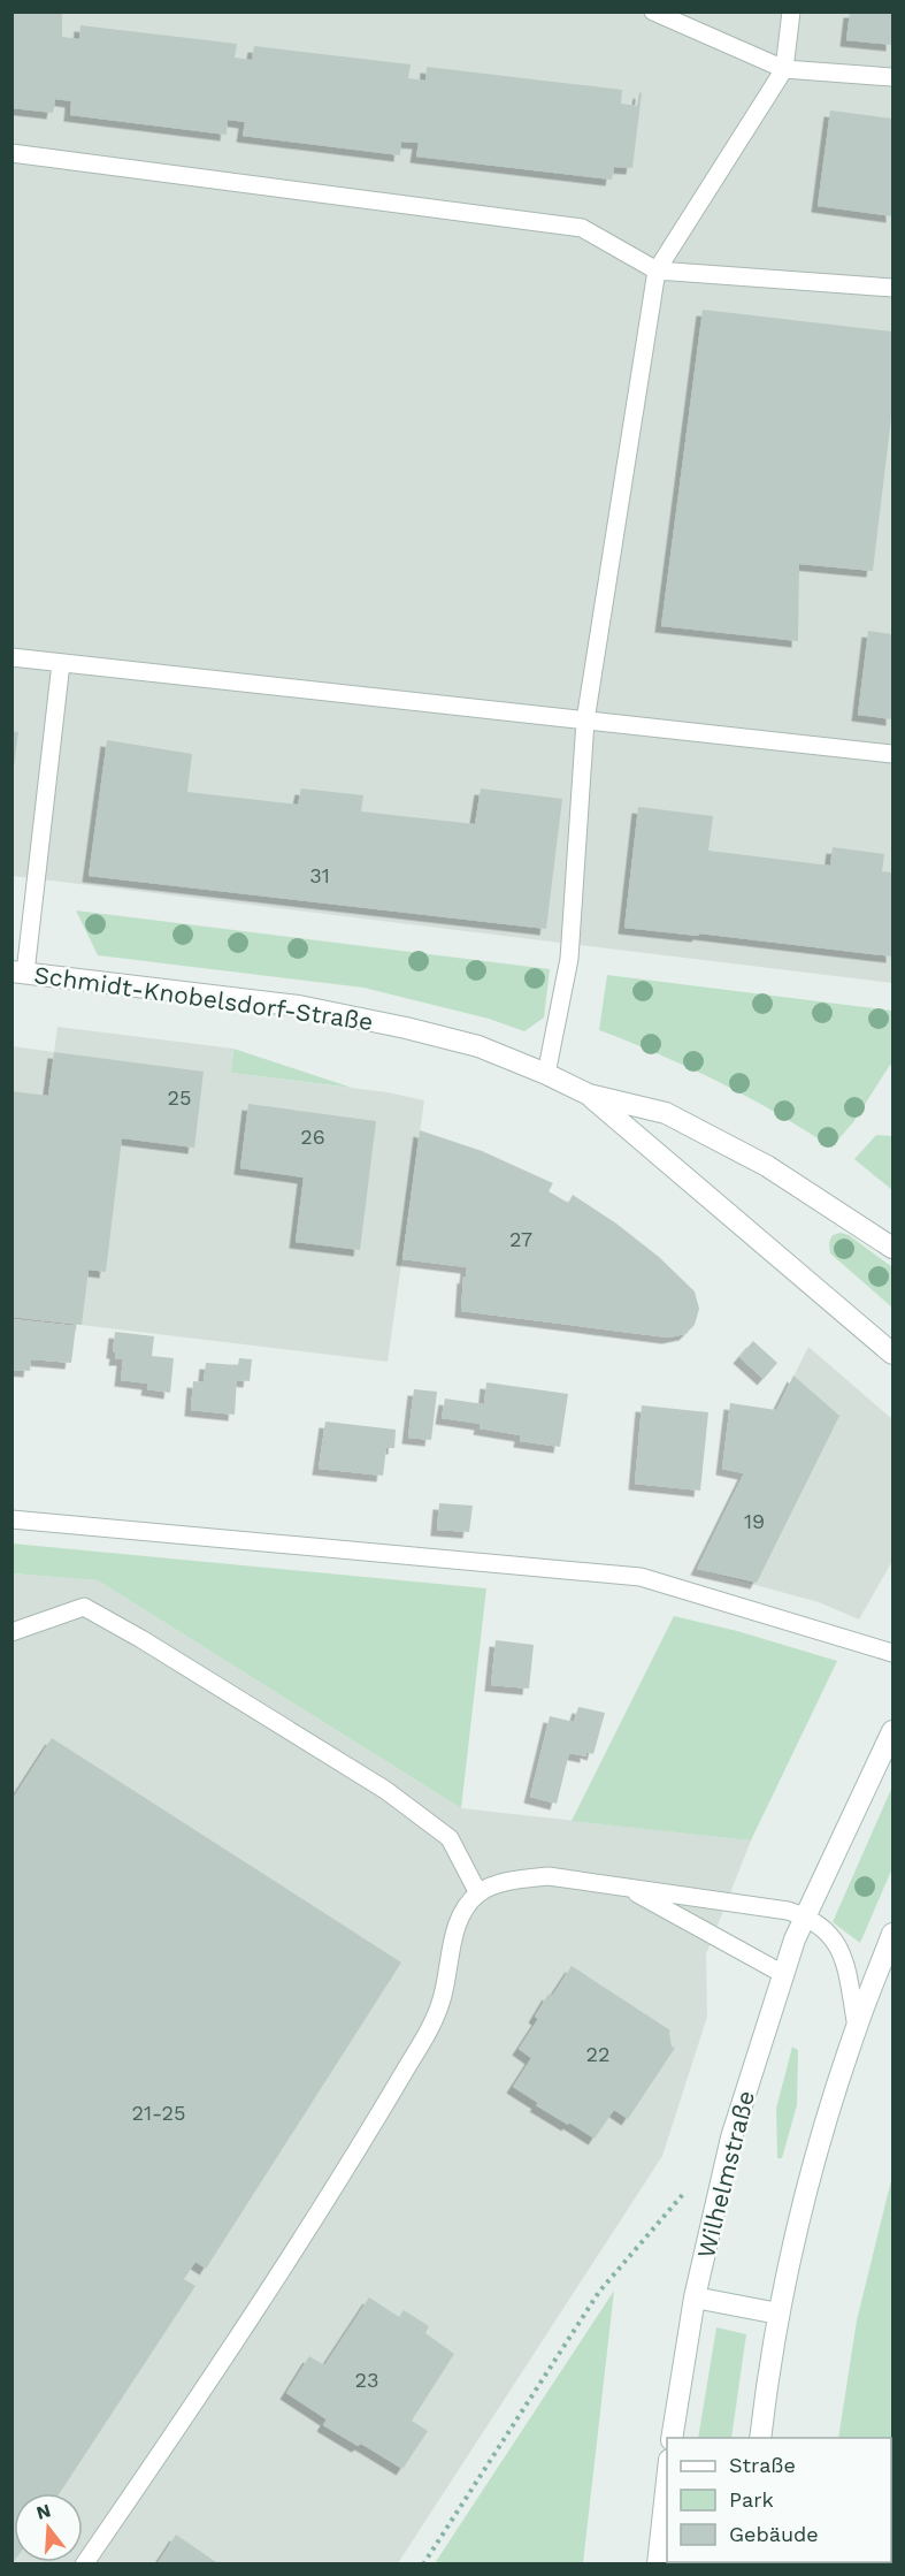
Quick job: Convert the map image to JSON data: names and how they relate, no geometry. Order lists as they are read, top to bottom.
{
  "streets": {
    "main road": ["Schmidt-Knobelsdorf-Straße", "Wilhelmstraße"]
  },
  "house_numbers": [
    "31",
    "25",
    "26",
    "27",
    "19",
    "22",
    "21-25",
    "23"
  ],
  "legend": ["Straße", "Park", "Gebäude"],
  "north": "top"
}
